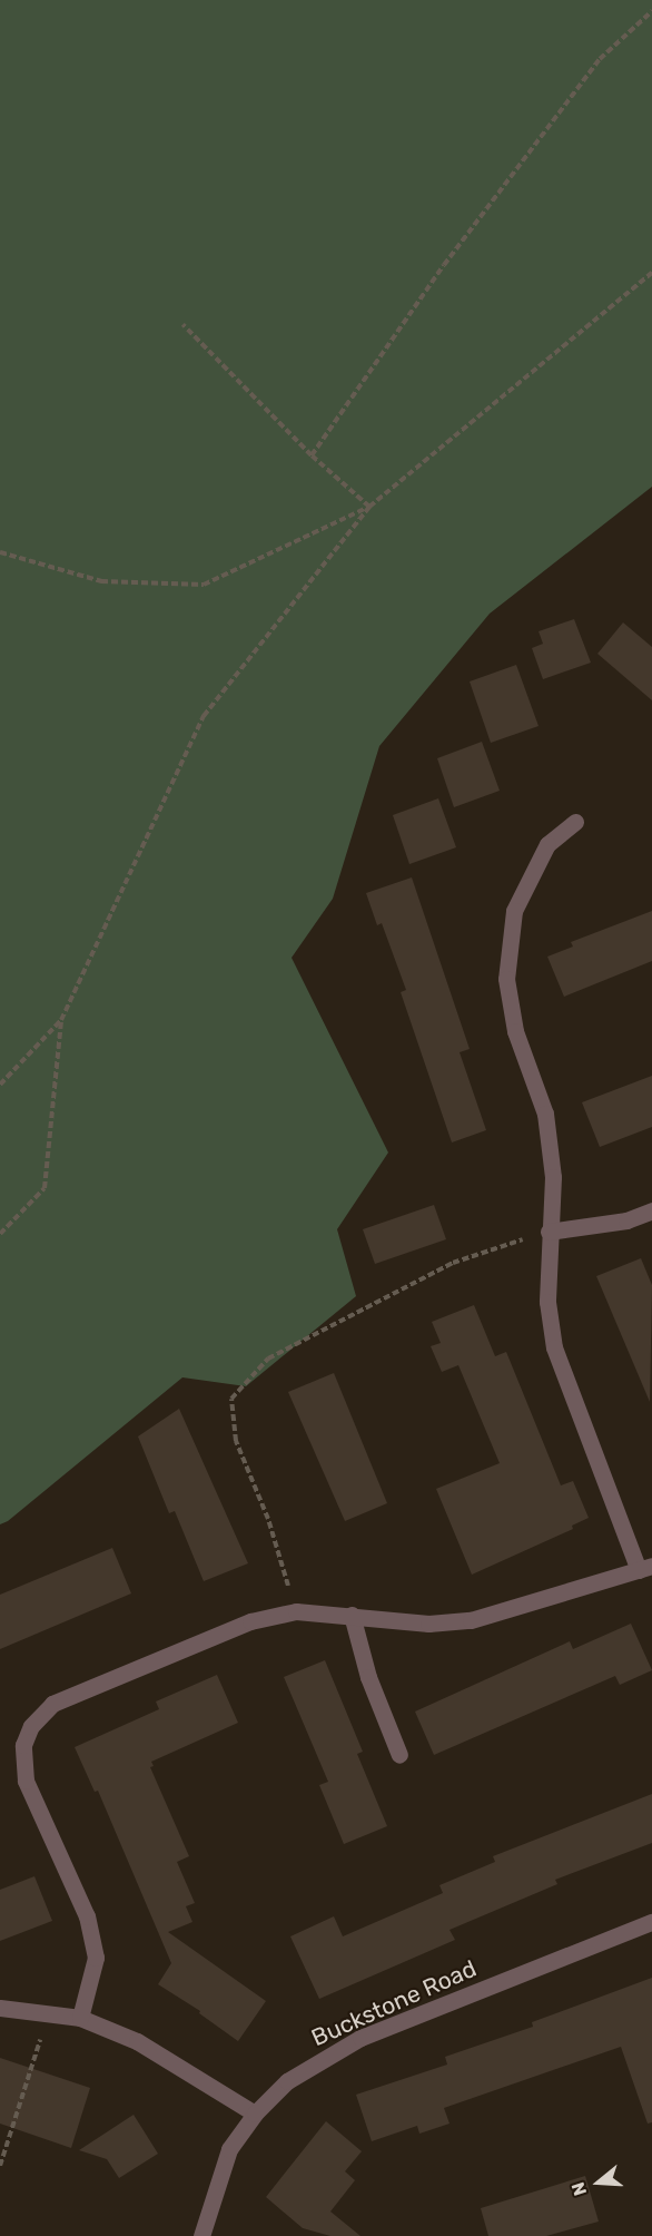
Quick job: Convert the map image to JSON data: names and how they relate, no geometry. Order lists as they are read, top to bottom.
{
  "streets": {
    "street": ["Buckstone Road"]
  },
  "north": "left"
}
